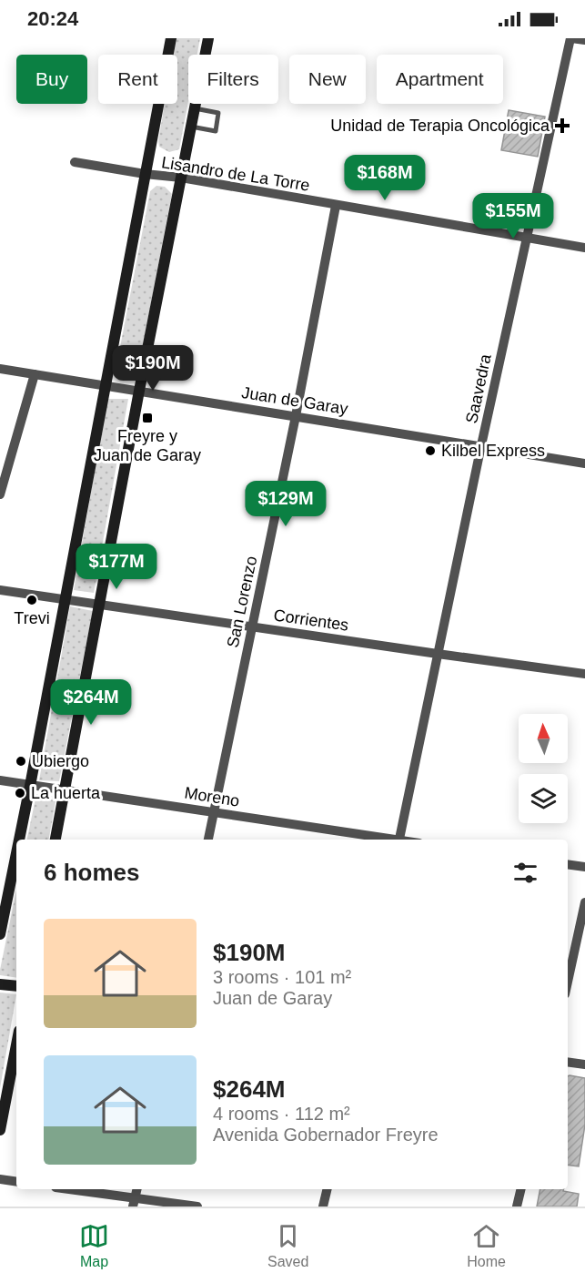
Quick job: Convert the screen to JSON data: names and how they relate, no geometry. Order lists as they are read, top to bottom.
{
  "streets": {
    "street": [
      "Lisandro de La Torre",
      "Saavedra",
      "Juan de Garay",
      "San Lorenzo",
      "Corrientes",
      "Moreno"
    ]
  },
  "crossings": [
    ["Lisandro de La Torre", "Saavedra"],
    ["Lisandro de La Torre", "San Lorenzo"],
    ["Saavedra", "Juan de Garay"],
    ["Saavedra", "Corrientes"],
    ["Juan de Garay", "San Lorenzo"],
    ["San Lorenzo", "Corrientes"],
    ["San Lorenzo", "Moreno"]
  ],
  "places": {
    "health": ["Unidad de Terapia Oncológica"],
    "transit": ["Freyre y Juan de Garay"],
    "other": [
      "Kilbel Express",
      "Trevi",
      "Ubiergo",
      "La huerta"
    ]
  },
  "north": "top",
  "page": {
    "status": "20:24",
    "chip": [
      "Buy",
      "Rent",
      "Filters",
      "New",
      "Apartment"
    ],
    "price": [
      "$168M",
      "$155M",
      "$190M",
      "$129M",
      "$177M",
      "$264M"
    ],
    "heading": "6 homes",
    "list": [
      {
        "name": "$190M",
        "note": "3 rooms · 101 m² · Juan de Garay"
      },
      {
        "name": "$264M",
        "note": "4 rooms · 112 m² · Avenida Gobernador Freyre"
      }
    ],
    "tabs": ["Map", "Saved", "Home"]
  }
}
